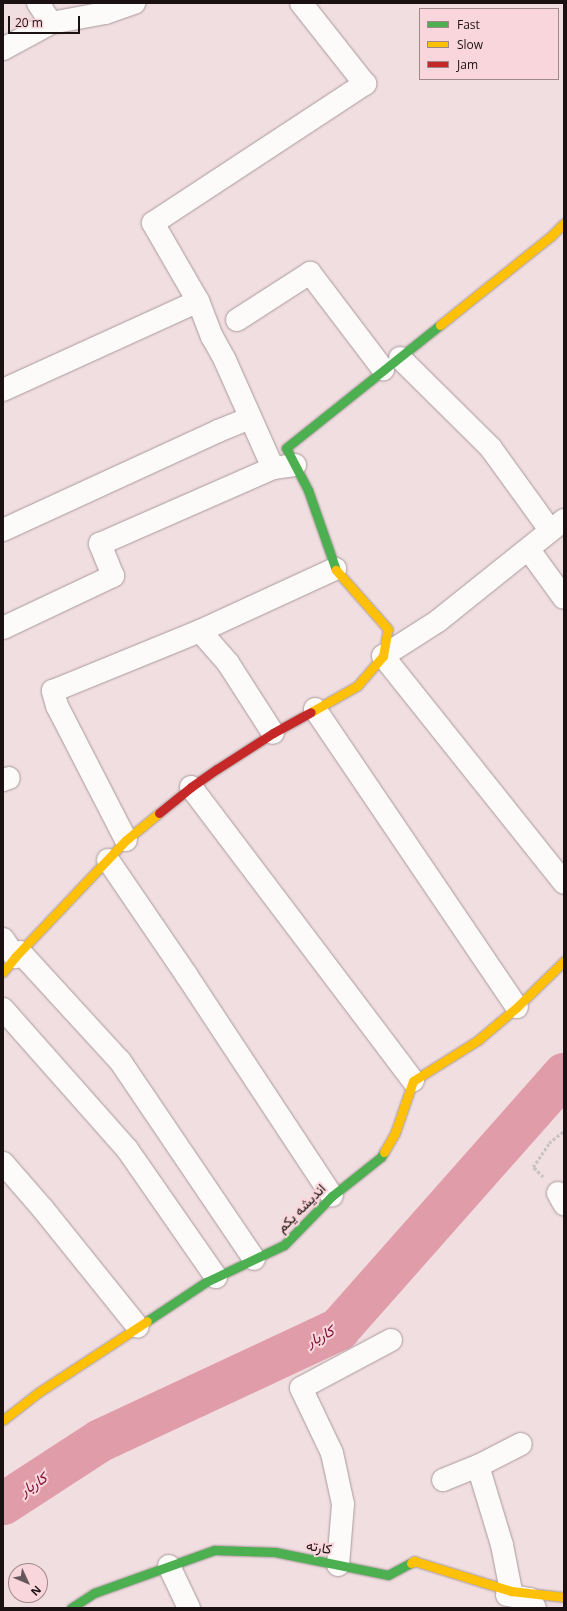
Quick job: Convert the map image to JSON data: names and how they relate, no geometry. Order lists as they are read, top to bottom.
{
  "streets": {
    "street": ["اندیشه یکم", "کارته"]
  },
  "water": ["کاربار"],
  "legend": ["Fast", "Slow", "Jam"],
  "scale_bar": "20 m",
  "north": "bottom right"
}
